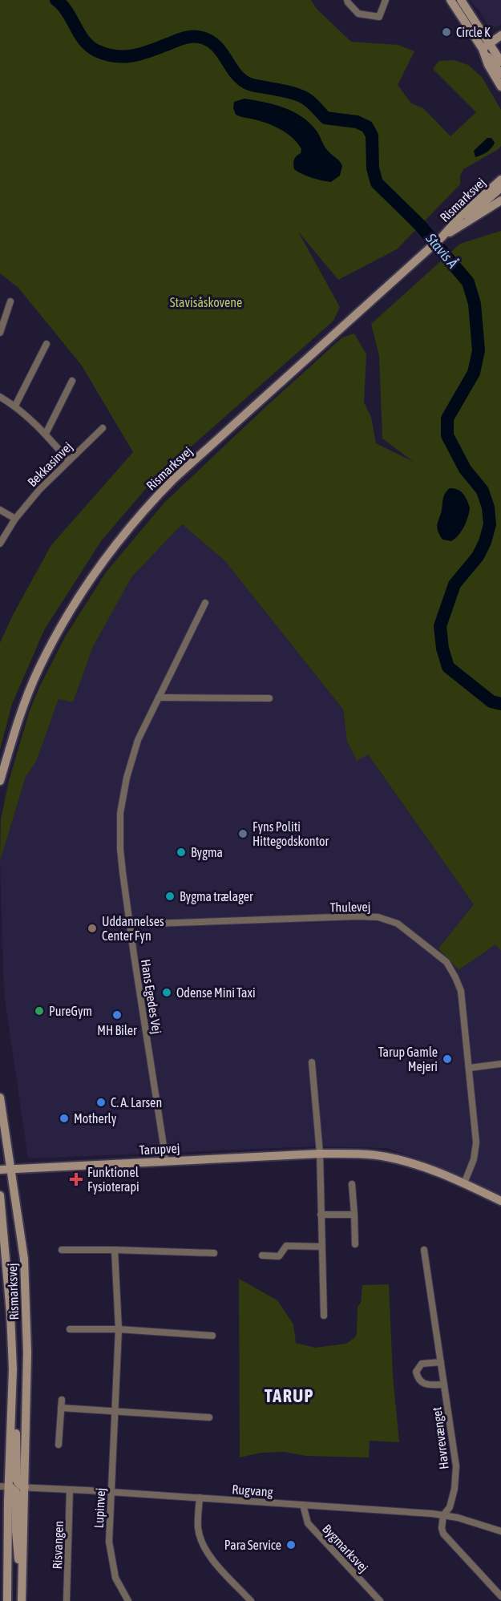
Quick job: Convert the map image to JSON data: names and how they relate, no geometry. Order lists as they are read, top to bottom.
{
  "streets": {
    "main road": ["Rismarksvej", "Tarupvej"],
    "street": [
      "Bekkasinvej",
      "Thulevej",
      "Hans Egedes Vej",
      "Havrevænget",
      "Rugvang",
      "Lupinvej",
      "Risvangen",
      "Bygmarksvej"
    ]
  },
  "crossings": [
    ["Rismarksvej", "Tarupvej"],
    ["Rismarksvej", "Rugvang"],
    ["Thulevej", "Hans Egedes Vej"],
    ["Thulevej", "Tarupvej"],
    ["Hans Egedes Vej", "Tarupvej"],
    ["Havrevænget", "Rugvang"],
    ["Rugvang", "Lupinvej"],
    ["Rugvang", "Risvangen"],
    ["Rugvang", "Bygmarksvej"]
  ],
  "districts": ["TARUP"],
  "water": ["Stavis Å"],
  "parks": ["Stavisåskovene"],
  "places": {
    "other": [
      "Circle K",
      "Fyns Politi Hittegodskontor",
      "Bygma",
      "Bygma trælager",
      "Uddannelses Center Fyn",
      "Odense Mini Taxi",
      "PureGym",
      "MH Biler",
      "Tarup Gamle Mejeri",
      "C. A. Larsen",
      "Motherly",
      "Para Service"
    ],
    "health": ["Funktionel Fysioterapi"]
  }
}
